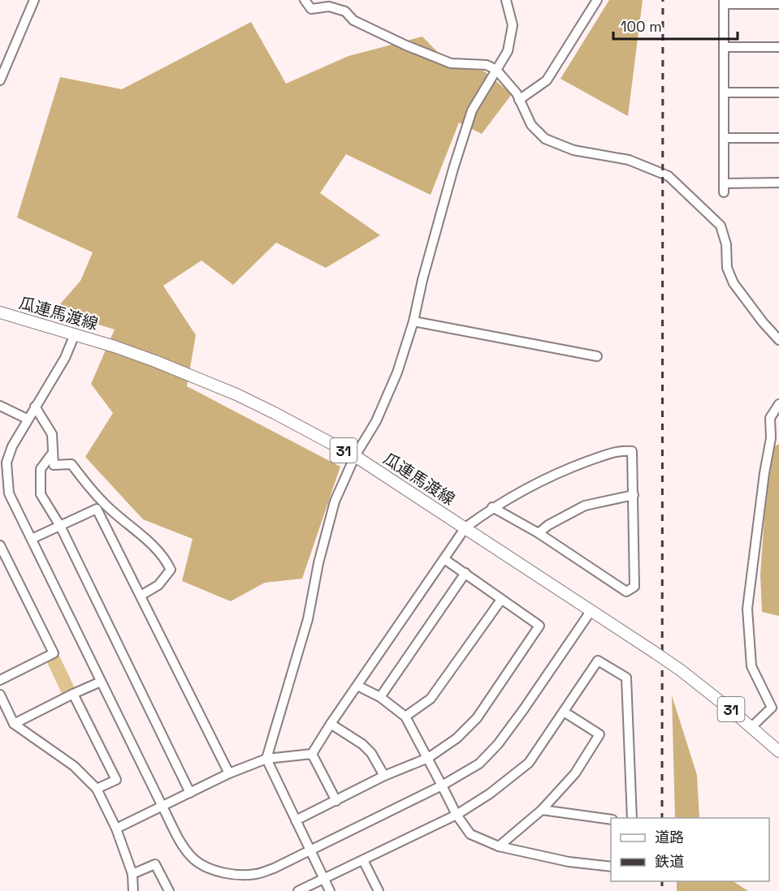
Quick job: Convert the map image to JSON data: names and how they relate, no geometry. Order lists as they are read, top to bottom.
{
  "streets": {
    "main road": ["瓜連馬渡線", "31"]
  },
  "legend": ["道路", "鉄道"],
  "scale_bar": "100 m"
}
